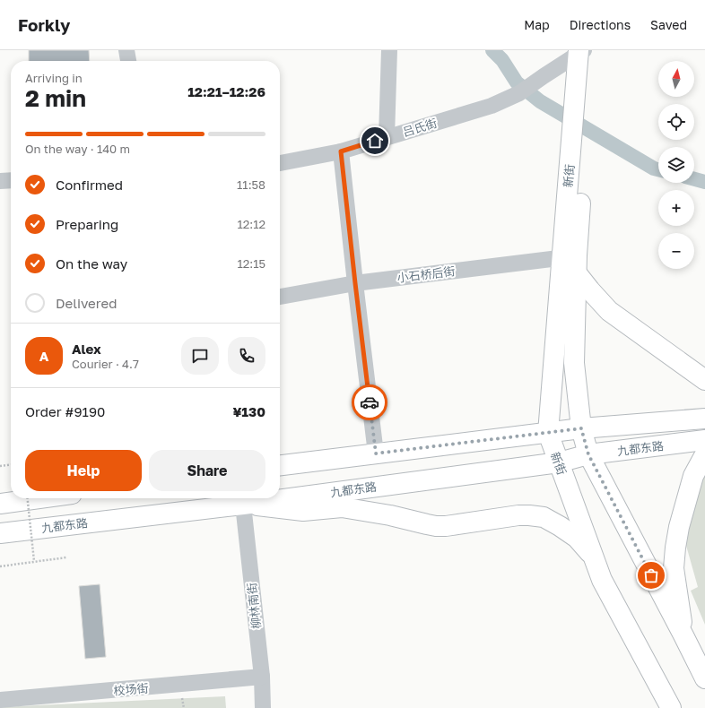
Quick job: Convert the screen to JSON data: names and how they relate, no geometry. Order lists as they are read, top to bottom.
{
  "streets": {
    "main road": ["新街", "九都东路"],
    "street": [
      "吕氏街",
      "小石桥后街",
      "柳林南街",
      "校场街"
    ]
  },
  "crossings": [
    ["吕氏街", "新街"],
    ["新街", "小石桥后街"],
    ["新街", "九都东路"],
    ["九都东路", "柳林南街"],
    ["柳林南街", "校场街"]
  ],
  "north": "top",
  "page": {
    "header": "Forkly",
    "nav": ["Map", "Directions", "Saved"],
    "map_buttons": ["+", "−"],
    "heading": ["2 min", "Arriving in", "12:21–12:26"],
    "panel": [
      "Alex",
      "Courier · 4.7",
      "Order #9190",
      "¥130"
    ],
    "bar": "On the way · 140 m",
    "list": [
      ["Confirmed", "11:58"],
      ["Preparing", "12:12"],
      ["On the way", "12:15"],
      "Delivered"
    ],
    "round": "A",
    "buttons": ["Help", "Share"]
  }
}
